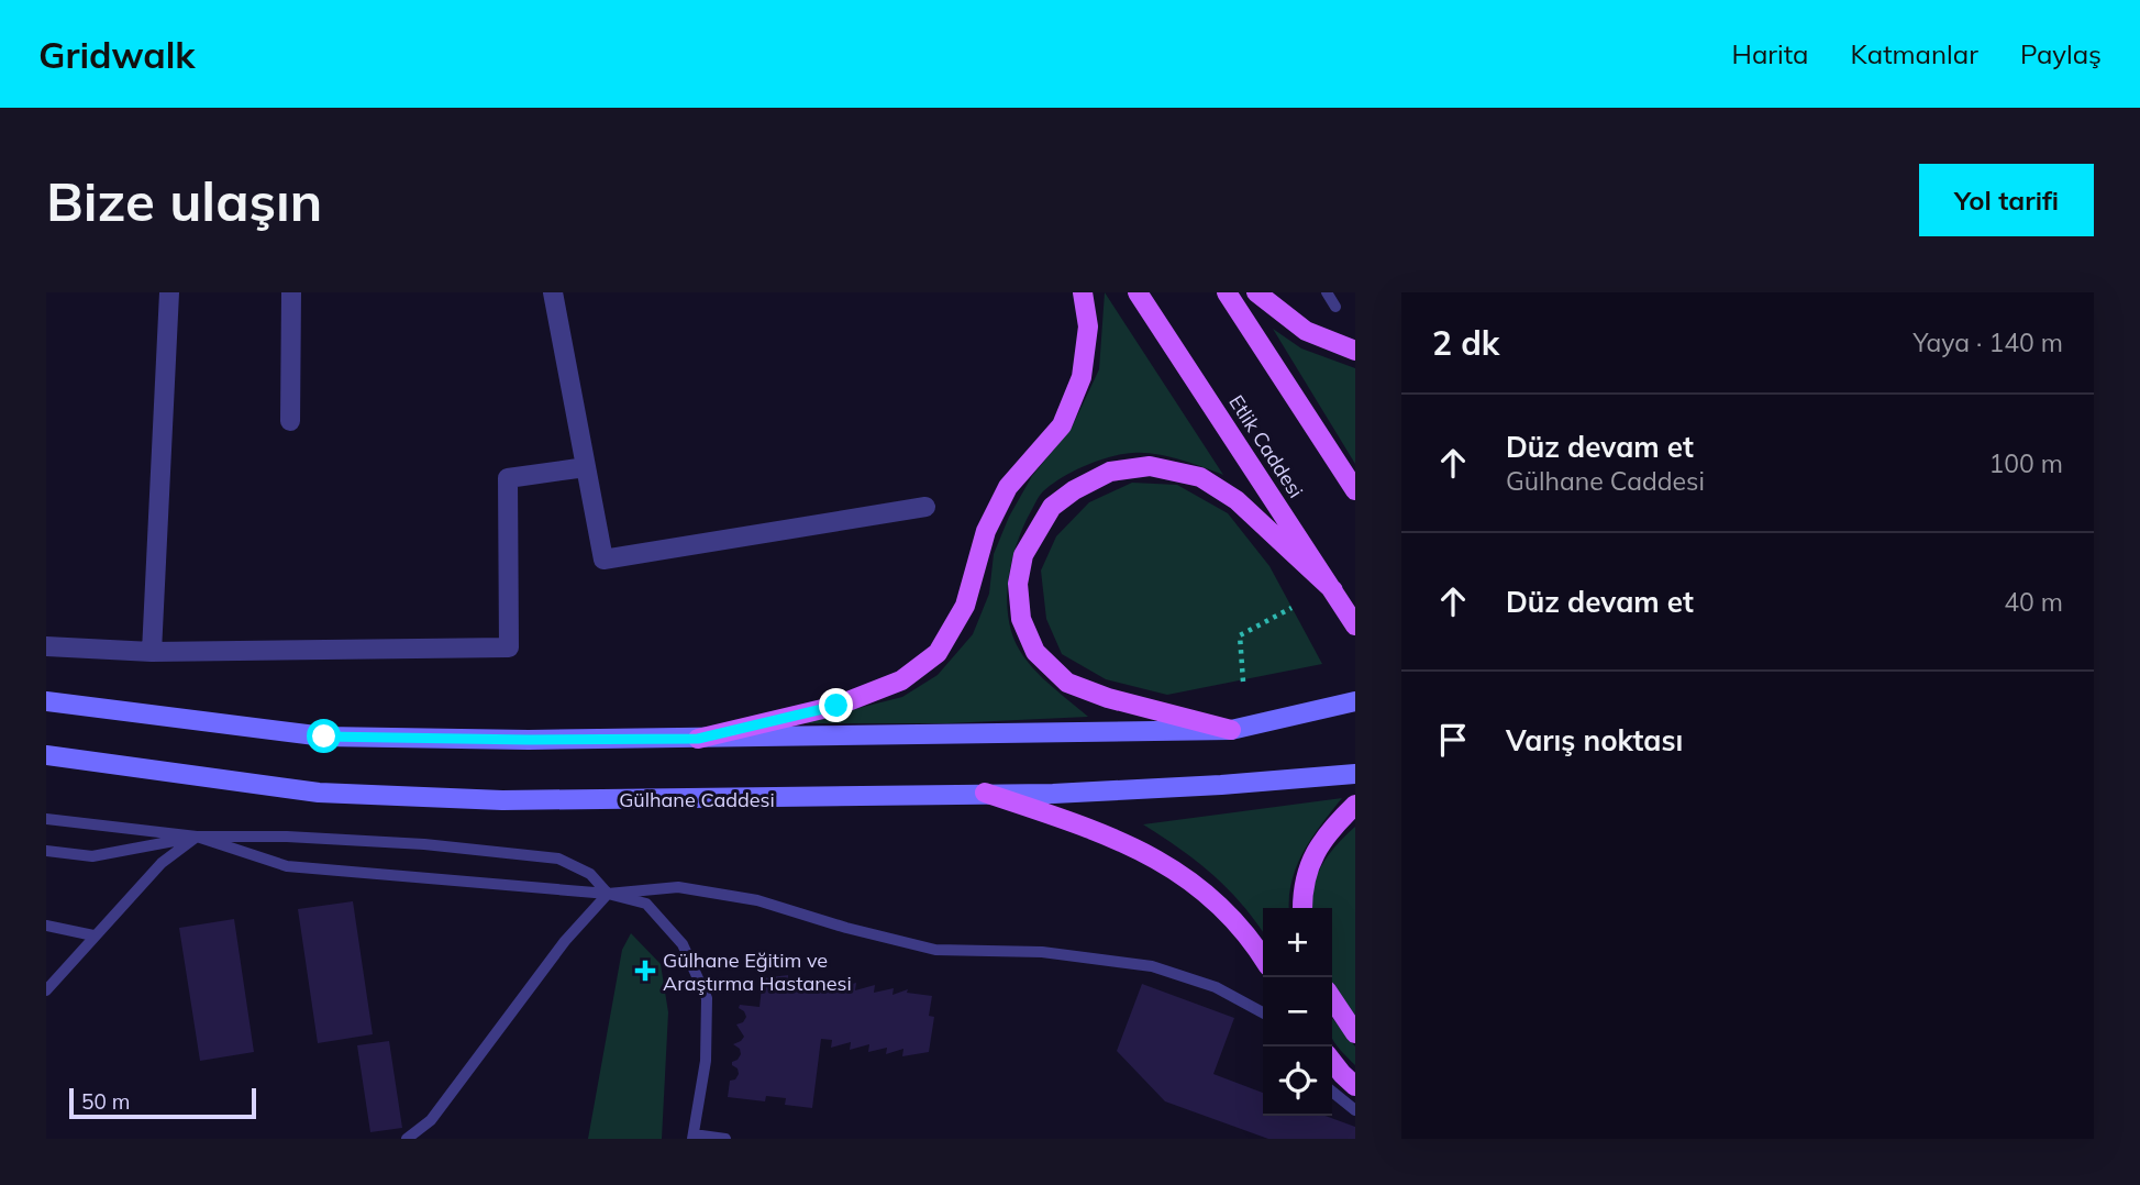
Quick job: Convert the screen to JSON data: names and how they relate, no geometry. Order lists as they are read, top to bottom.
{
  "streets": {
    "main road": ["Etlik Caddesi", "Gülhane Caddesi"]
  },
  "places": {
    "health": ["Gülhane Eğitim ve Araştırma Hastanesi"]
  },
  "scale_bar": "50 m",
  "page": {
    "header": "Gridwalk",
    "nav": ["Harita", "Katmanlar", "Paylaş"],
    "buttons": "Yol tarifi",
    "title": "Bize ulaşın",
    "heading": ["2 dk", "Yaya · 140 m"],
    "list": [
      ["Düz devam et", "Gülhane Caddesi", "100 m"],
      ["Düz devam et", "40 m"],
      "Varış noktası"
    ],
    "map_buttons": ["+", "−"],
    "scale": "50 m"
  }
}
